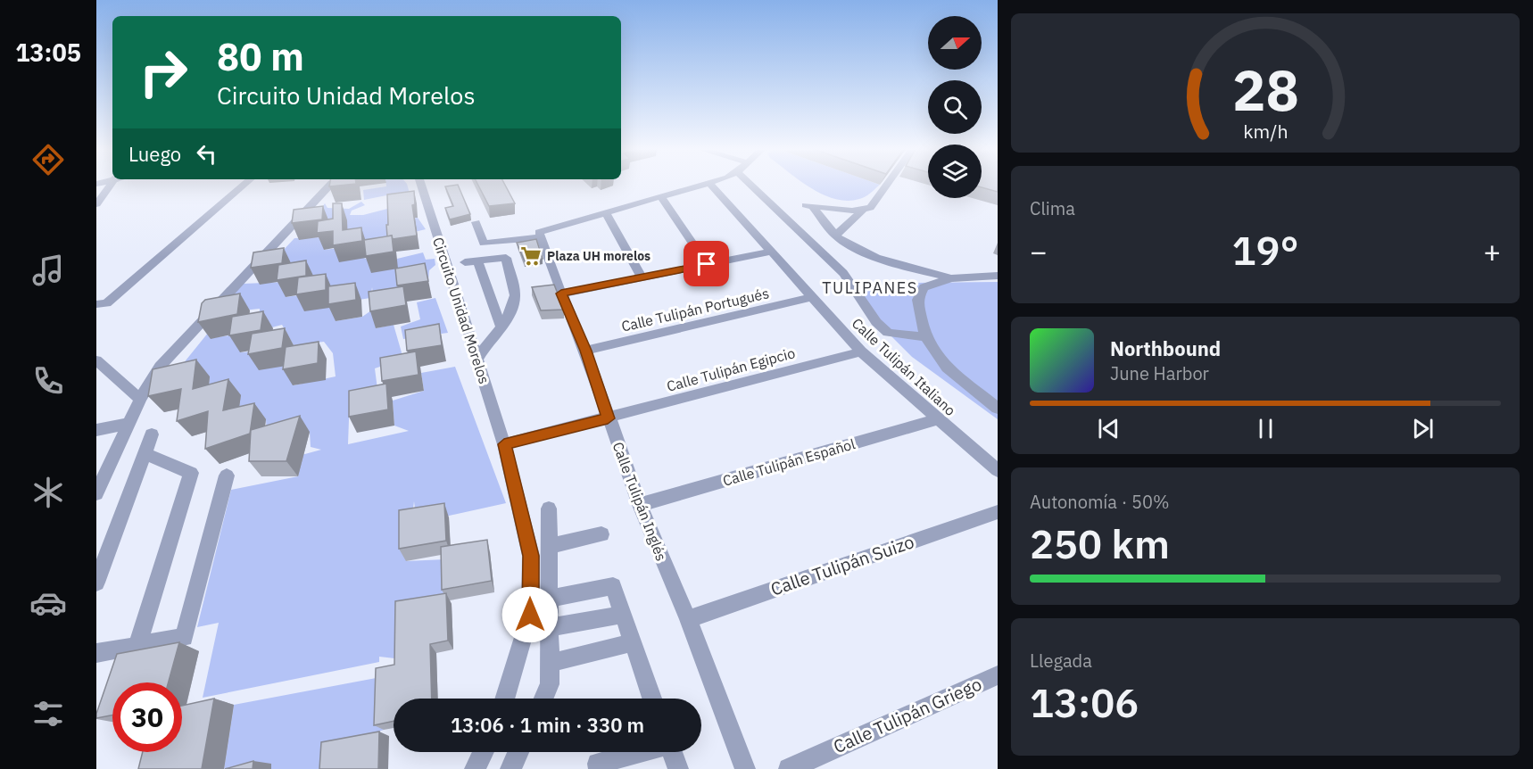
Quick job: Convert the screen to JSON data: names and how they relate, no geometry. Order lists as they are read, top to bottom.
{
  "streets": {
    "street": [
      "Calle Tulipán Portugués",
      "Circuito Unidad Morelos",
      "Calle Tulipán Italiano",
      "Calle Tulipán Egipcio",
      "Calle Tulipán Español",
      "Calle Tulipán Inglés",
      "Calle Tulipán Suizo",
      "Calle Tulipán Griego"
    ]
  },
  "crossings": [
    ["Calle Tulipán Portugués", "Calle Tulipán Italiano"],
    ["Calle Tulipán Portugués", "Calle Tulipán Inglés"],
    ["Calle Tulipán Italiano", "Calle Tulipán Egipcio"],
    ["Calle Tulipán Italiano", "Calle Tulipán Español"],
    ["Calle Tulipán Egipcio", "Calle Tulipán Inglés"],
    ["Calle Tulipán Español", "Calle Tulipán Inglés"],
    ["Calle Tulipán Inglés", "Calle Tulipán Suizo"]
  ],
  "districts": ["TULIPANES"],
  "places": {
    "supermarket": ["Plaza UH morelos"]
  },
  "north": "right",
  "page": {
    "tabs": "13:05",
    "turn": ["80 m", "Circuito Unidad Morelos"],
    "then": "Luego",
    "tile": [
      "Clima",
      ["Autonomía · 50%", "250 km"],
      ["Llegada", "13:06"]
    ],
    "heat": ["−", "19°", "+"],
    "song": ["Northbound", "June Harbor"],
    "limit": "30",
    "trip": "13:06 · 1 min · 330 m",
    "gauge": ["28", "km/h"]
  }
}
